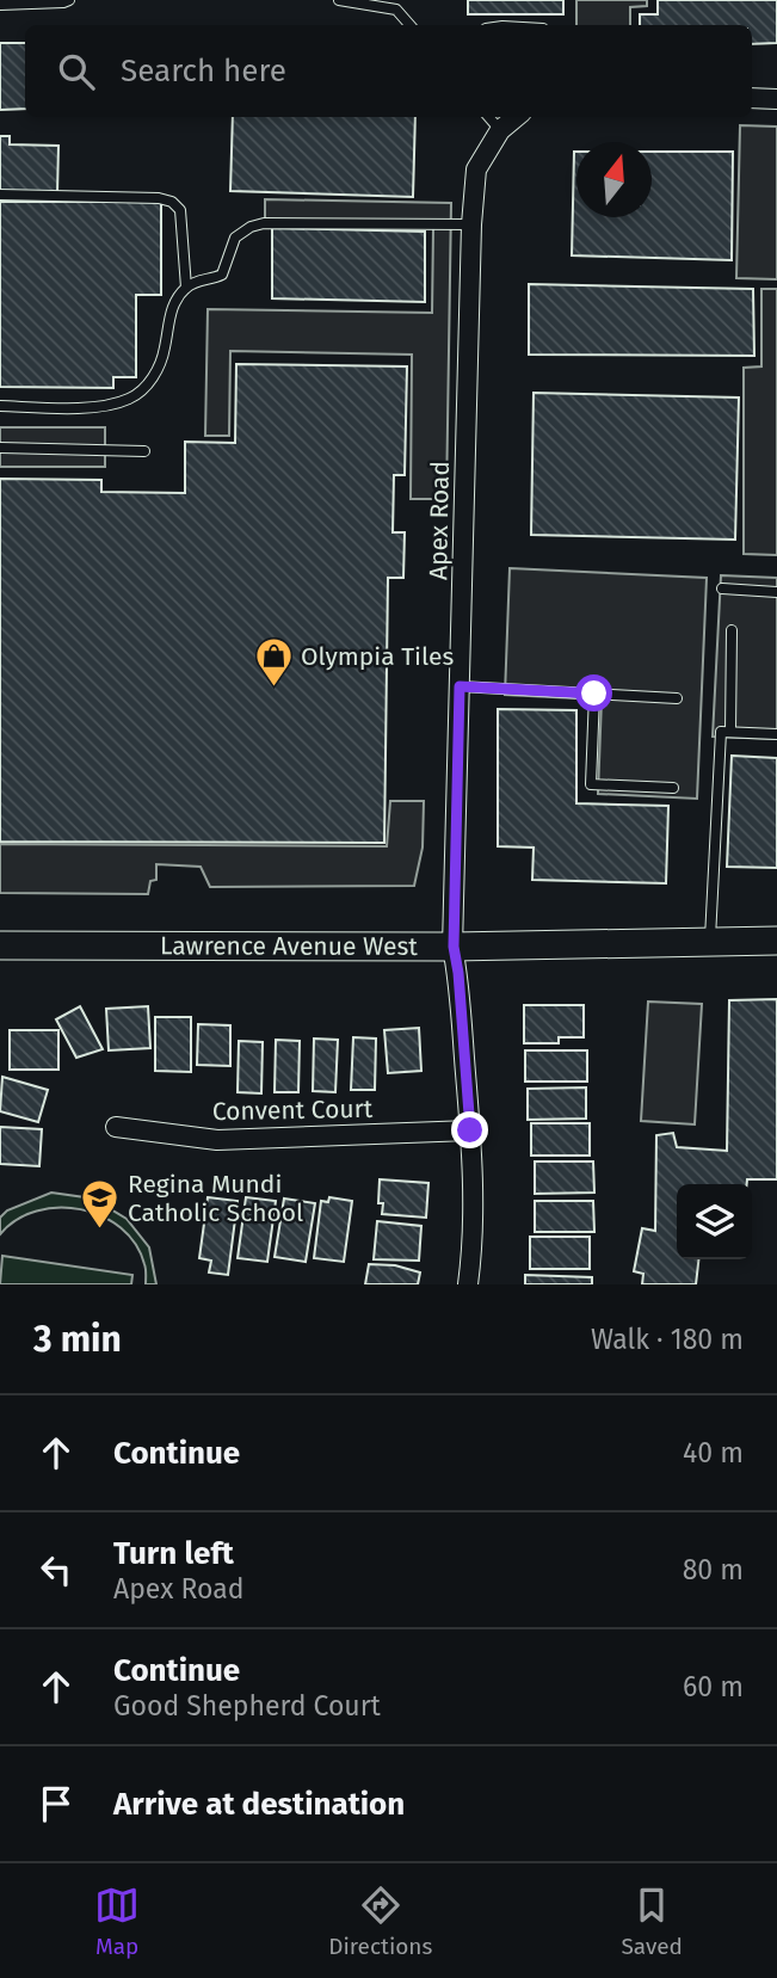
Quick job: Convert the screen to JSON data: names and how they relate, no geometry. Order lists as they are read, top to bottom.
{
  "streets": {
    "main road": ["Lawrence Avenue West"],
    "street": ["Apex Road", "Convent Court"]
  },
  "crossings": [
    ["Apex Road", "Lawrence Avenue West"],
    ["Apex Road", "Convent Court"]
  ],
  "places": {
    "shop": ["Olympia Tiles"],
    "school or university": ["Regina Mundi Catholic School"]
  },
  "north": "top",
  "page": {
    "search": "Search here",
    "heading": ["3 min", "Walk · 180 m"],
    "list": [
      ["Continue", "40 m"],
      ["Turn left", "Apex Road", "80 m"],
      ["Continue", "Good Shepherd Court", "60 m"],
      "Arrive at destination"
    ],
    "nav": ["Map", "Directions", "Saved"]
  }
}
